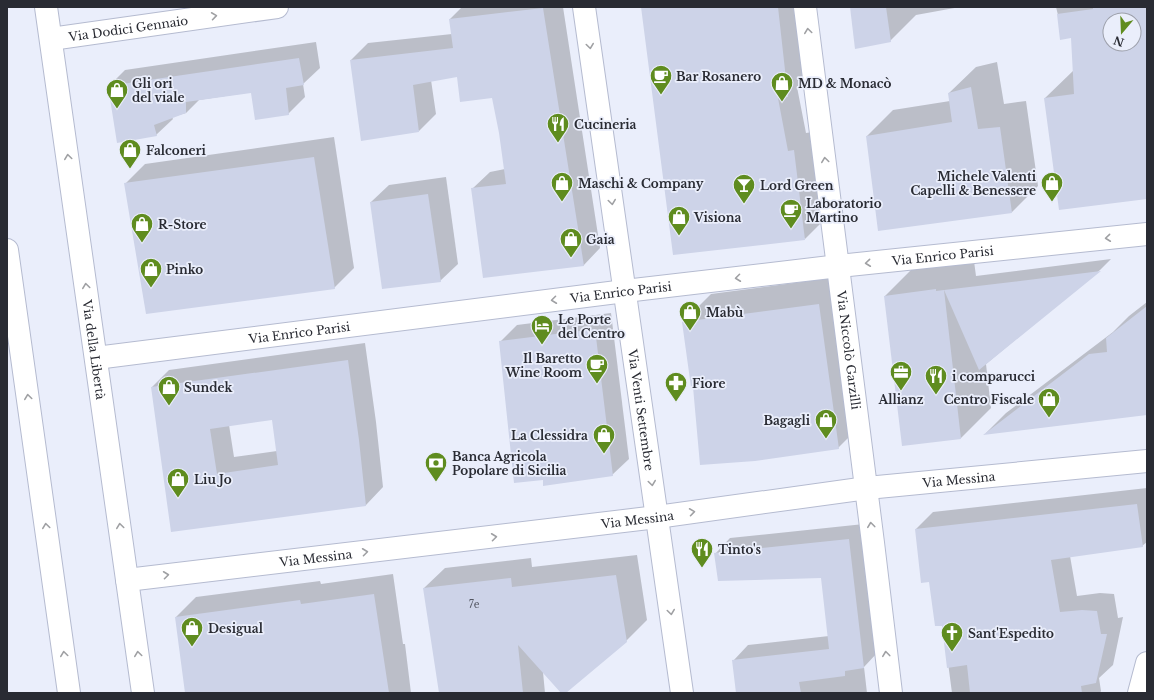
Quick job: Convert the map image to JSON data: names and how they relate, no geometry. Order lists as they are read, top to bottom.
{
  "streets": {
    "street": [
      "Via Dodici Gennaio",
      "Via Enrico Parisi",
      "Via della Libertà",
      "Via Niccolò Garzilli",
      "Via Venti Settembre",
      "Via Messina"
    ]
  },
  "crossings": [
    ["Via Dodici Gennaio", "Via della Libertà"],
    ["Via Enrico Parisi", "Via della Libertà"],
    ["Via Enrico Parisi", "Via Niccolò Garzilli"],
    ["Via Enrico Parisi", "Via Venti Settembre"],
    ["Via della Libertà", "Via Messina"],
    ["Via Niccolò Garzilli", "Via Messina"],
    ["Via Venti Settembre", "Via Messina"]
  ],
  "one_way": [
    "Via Dodici Gennaio",
    "Via Enrico Parisi",
    "Via Niccolò Garzilli",
    "Via Venti Settembre",
    "Via Messina"
  ],
  "places": {
    "cafe": ["Bar Rosanero", "Laboratorio Martino", "Il Baretto Wine Room"],
    "shop": [
      "MD & Monacò",
      "Gli ori del viale",
      "Falconeri",
      "Maschi & Company",
      "Michele Valenti Capelli & Benessere",
      "Visiona",
      "R-Store",
      "Gaia",
      "Pinko",
      "Mabù",
      "Sundek",
      "Centro Fiscale",
      "Bagagli",
      "La Clessidra",
      "Liu Jo",
      "Desigual"
    ],
    "restaurant": ["Cucineria", "i comparucci", "Tinto's"],
    "bar": ["Lord Green"],
    "hotel": ["Le Porte del Centro"],
    "office": ["Allianz"],
    "pharmacy": ["Fiore"],
    "bank": ["Banca Agricola Popolare di Sicilia"],
    "church": ["Sant'Espedito"]
  },
  "house_numbers": ["7e"],
  "north": "bottom"
}
